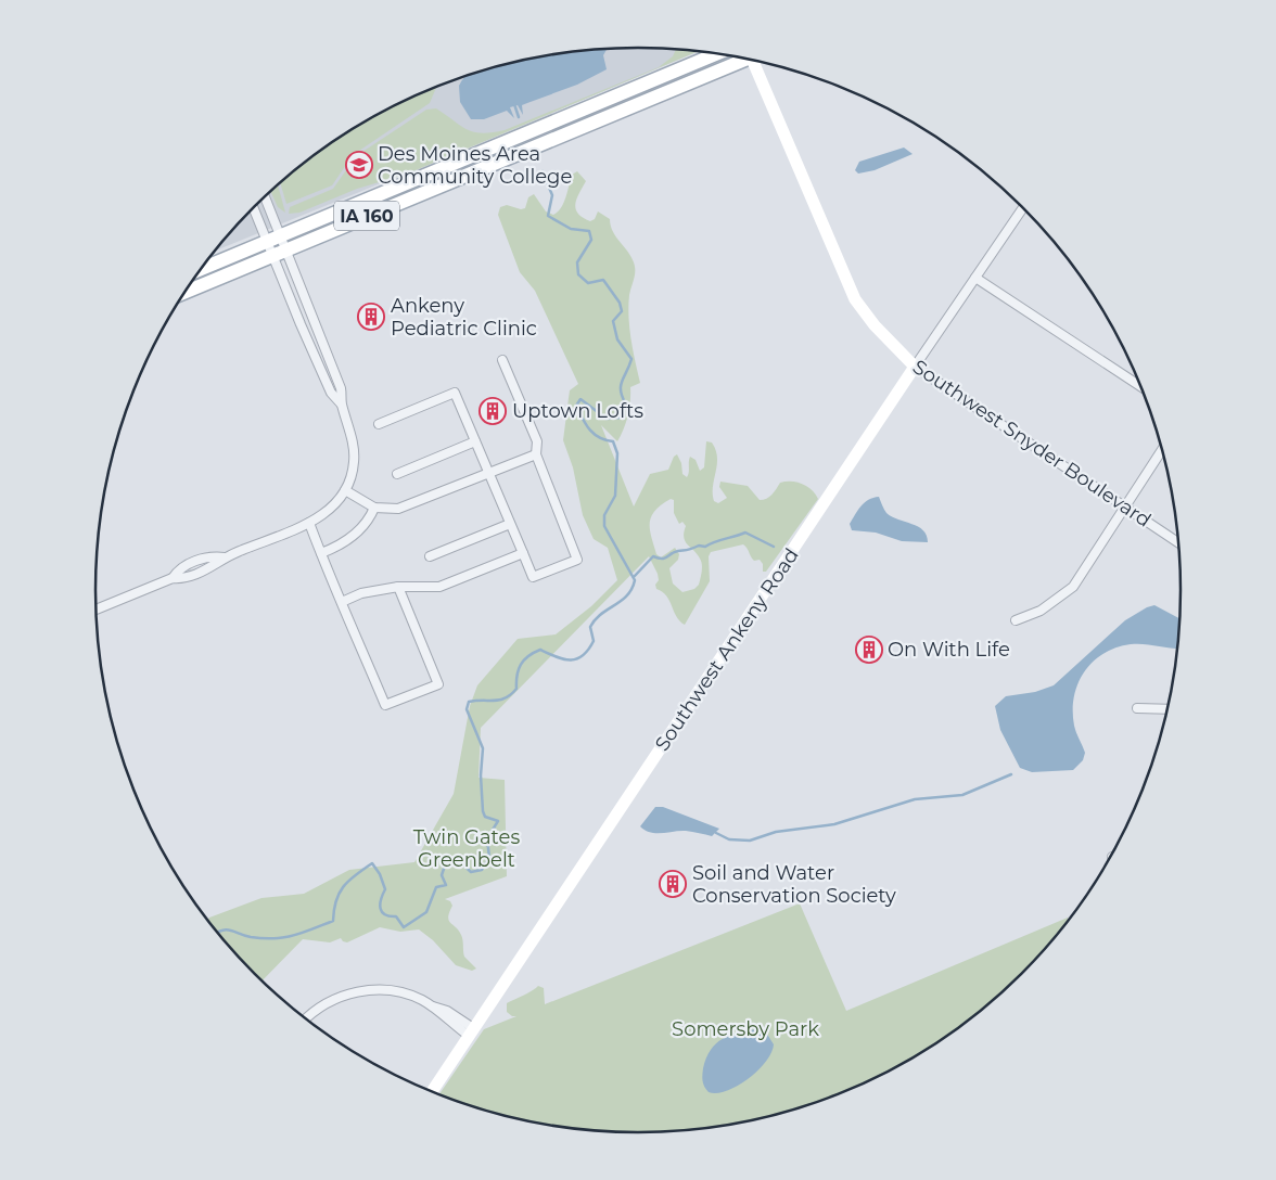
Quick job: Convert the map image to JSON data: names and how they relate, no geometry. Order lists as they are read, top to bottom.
{
  "streets": {
    "main road": ["IA 160"],
    "street": ["Southwest Snyder Boulevard", "Southwest Ankeny Road"]
  },
  "crossings": [
    ["Southwest Snyder Boulevard", "Southwest Ankeny Road"]
  ],
  "parks": ["Twin Gates Greenbelt", "Somersby Park"],
  "places": {
    "school or university": ["Des Moines Area Community College"],
    "building": [
      "Ankeny Pediatric Clinic",
      "Uptown Lofts",
      "On With Life",
      "Soil and Water Conservation Society"
    ]
  }
}
